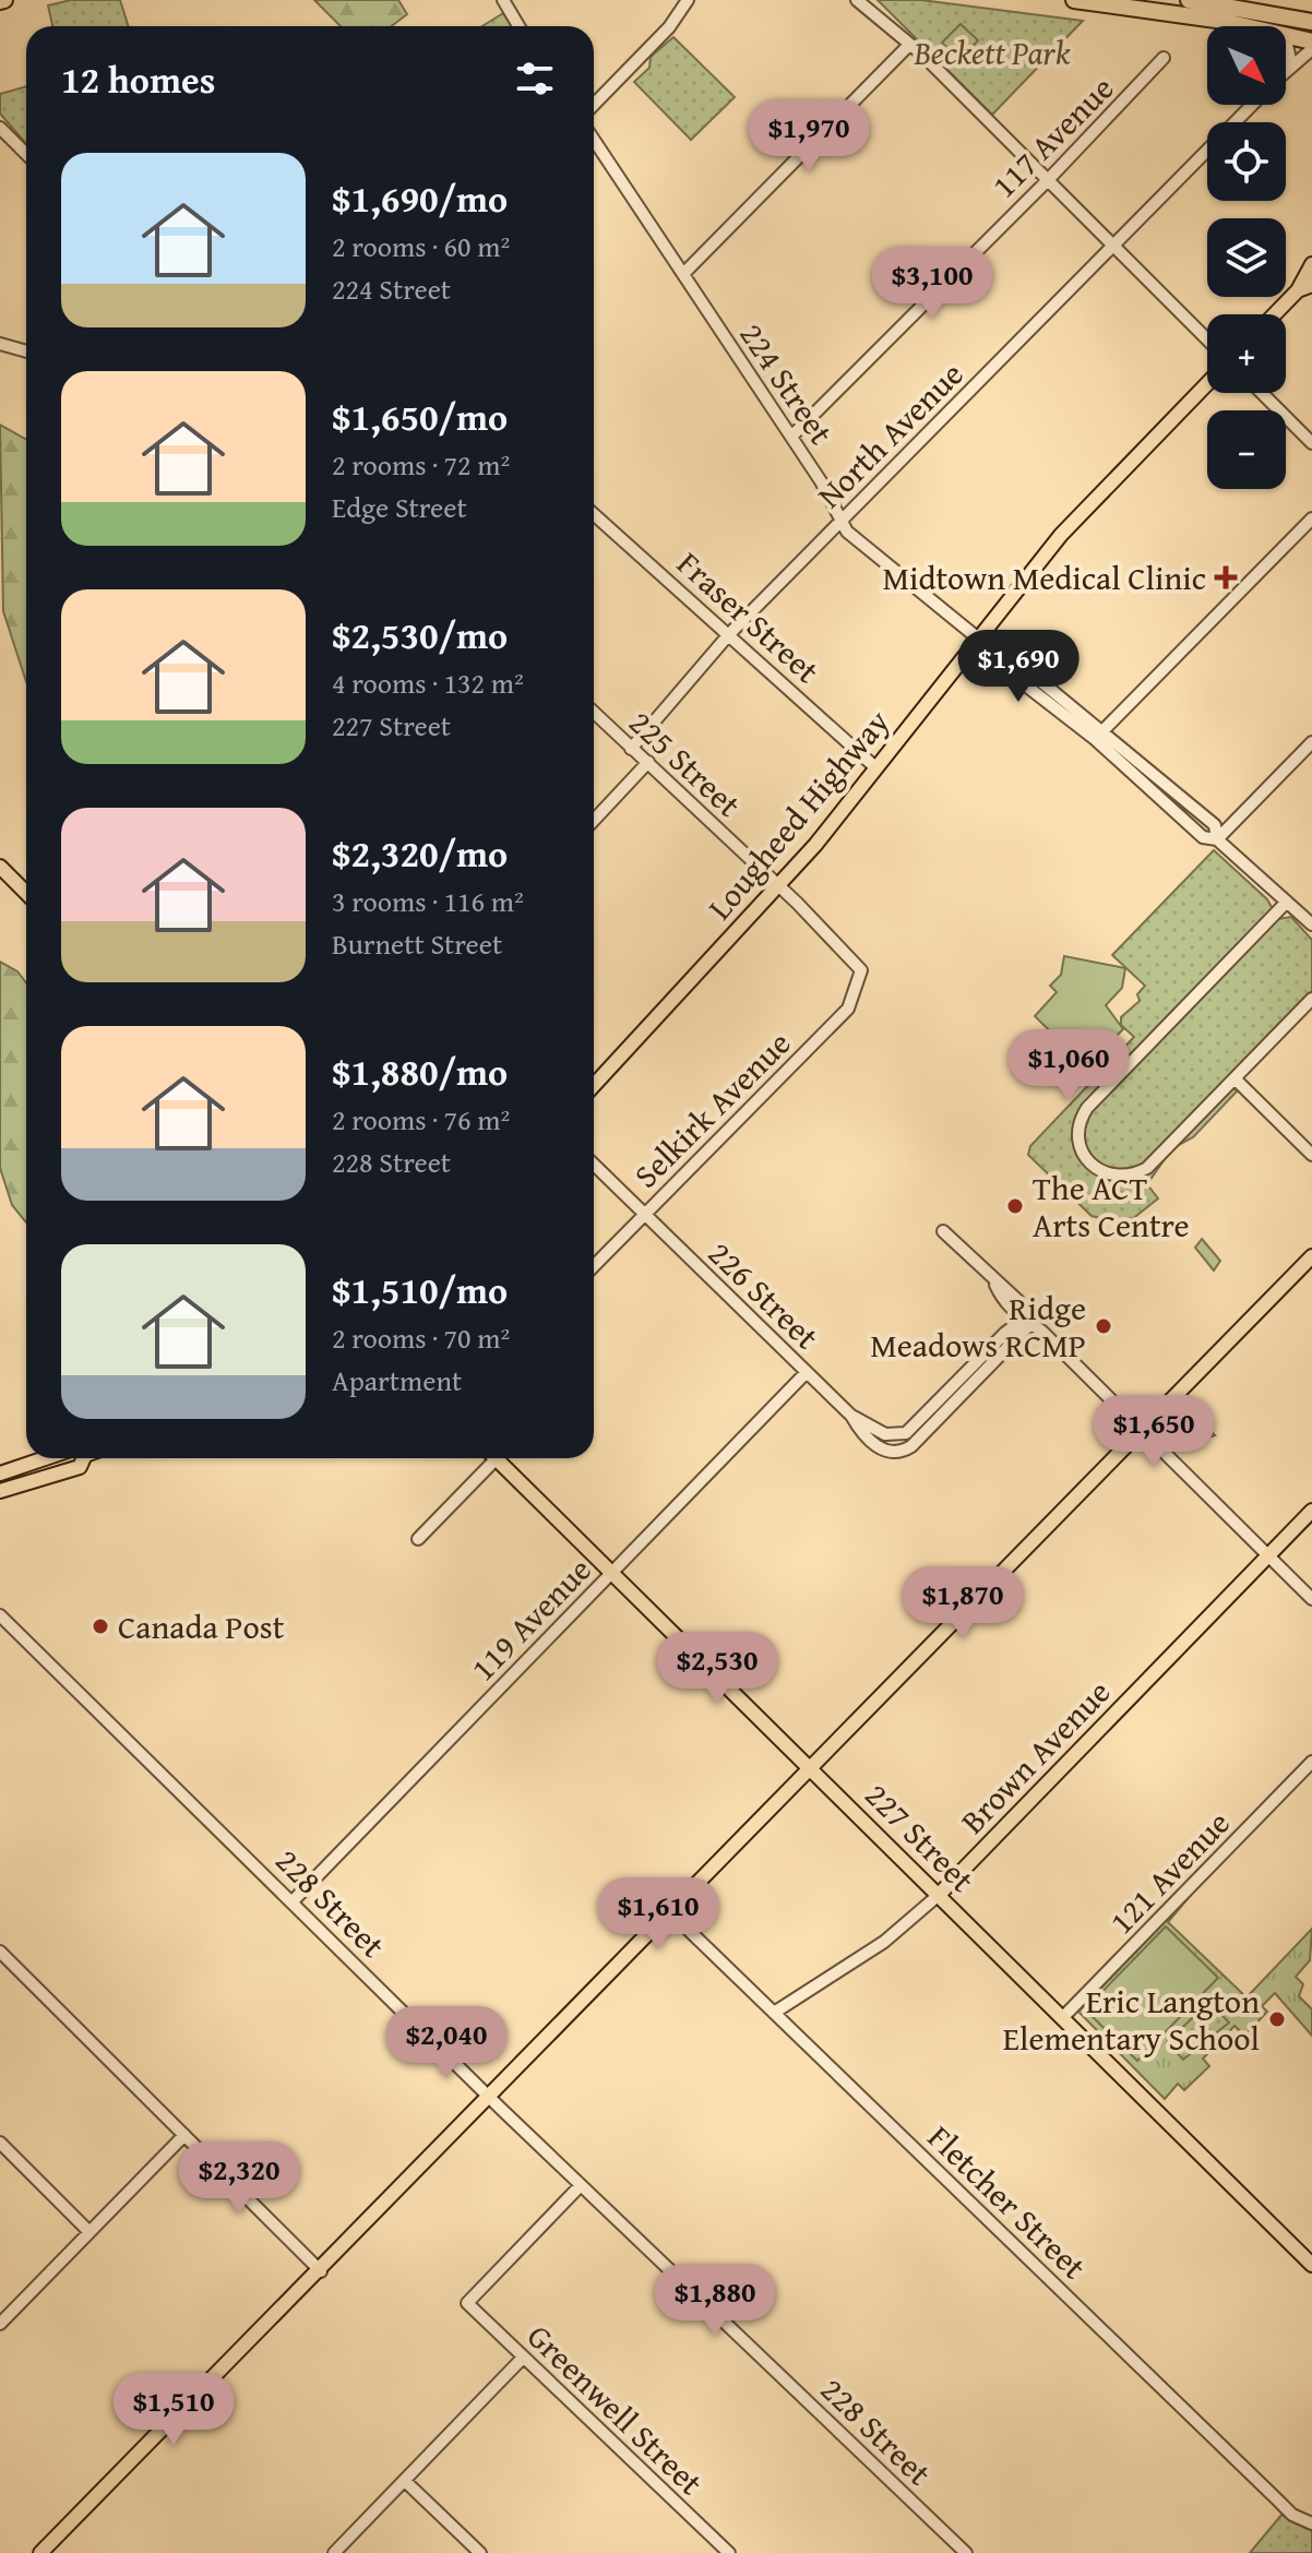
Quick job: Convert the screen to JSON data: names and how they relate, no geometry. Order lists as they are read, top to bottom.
{
  "streets": {
    "main road": ["Lougheed Highway", "Brown Avenue", "227 Street"],
    "street": [
      "117 Avenue",
      "224 Street",
      "North Avenue",
      "Fraser Street",
      "225 Street",
      "Selkirk Avenue",
      "226 Street",
      "119 Avenue",
      "121 Avenue",
      "228 Street",
      "Fletcher Street",
      "Greenwell Street"
    ]
  },
  "crossings": [
    ["117 Avenue", "224 Street"],
    ["224 Street", "North Avenue"],
    ["224 Street", "Lougheed Highway"],
    ["North Avenue", "Fraser Street"],
    ["North Avenue", "225 Street"],
    ["Fraser Street", "Lougheed Highway"],
    ["225 Street", "Lougheed Highway"],
    ["225 Street", "Selkirk Avenue"],
    ["Selkirk Avenue", "226 Street"],
    ["226 Street", "119 Avenue"],
    ["119 Avenue", "227 Street"],
    ["119 Avenue", "228 Street"],
    ["Brown Avenue", "227 Street"],
    ["Brown Avenue", "Fletcher Street"],
    ["227 Street", "121 Avenue"],
    ["228 Street", "Greenwell Street"]
  ],
  "parks": ["Beckett Park"],
  "places": {
    "health": ["Midtown Medical Clinic"],
    "other": [
      "The ACT Arts Centre",
      "Ridge Meadows RCMP",
      "Canada Post",
      "Eric Langton Elementary School"
    ]
  },
  "north": "bottom right",
  "page": {
    "map_buttons": ["+", "−"],
    "heading": "12 homes",
    "price": [
      "$1,970",
      "$3,100",
      "$1,690",
      "$1,060",
      "$1,650",
      "$1,870",
      "$2,530",
      "$1,610",
      "$2,040",
      "$2,320",
      "$1,880",
      "$1,510"
    ],
    "list": [
      {
        "name": "$1,690/mo",
        "note": "2 rooms · 60 m² · 224 Street"
      },
      {
        "name": "$1,650/mo",
        "note": "2 rooms · 72 m² · Edge Street"
      },
      {
        "name": "$2,530/mo",
        "note": "4 rooms · 132 m² · 227 Street"
      },
      {
        "name": "$2,320/mo",
        "note": "3 rooms · 116 m² · Burnett Street"
      },
      {
        "name": "$1,880/mo",
        "note": "2 rooms · 76 m² · 228 Street"
      },
      {
        "name": "$1,510/mo",
        "note": "2 rooms · 70 m² · Apartment"
      }
    ]
  }
}
